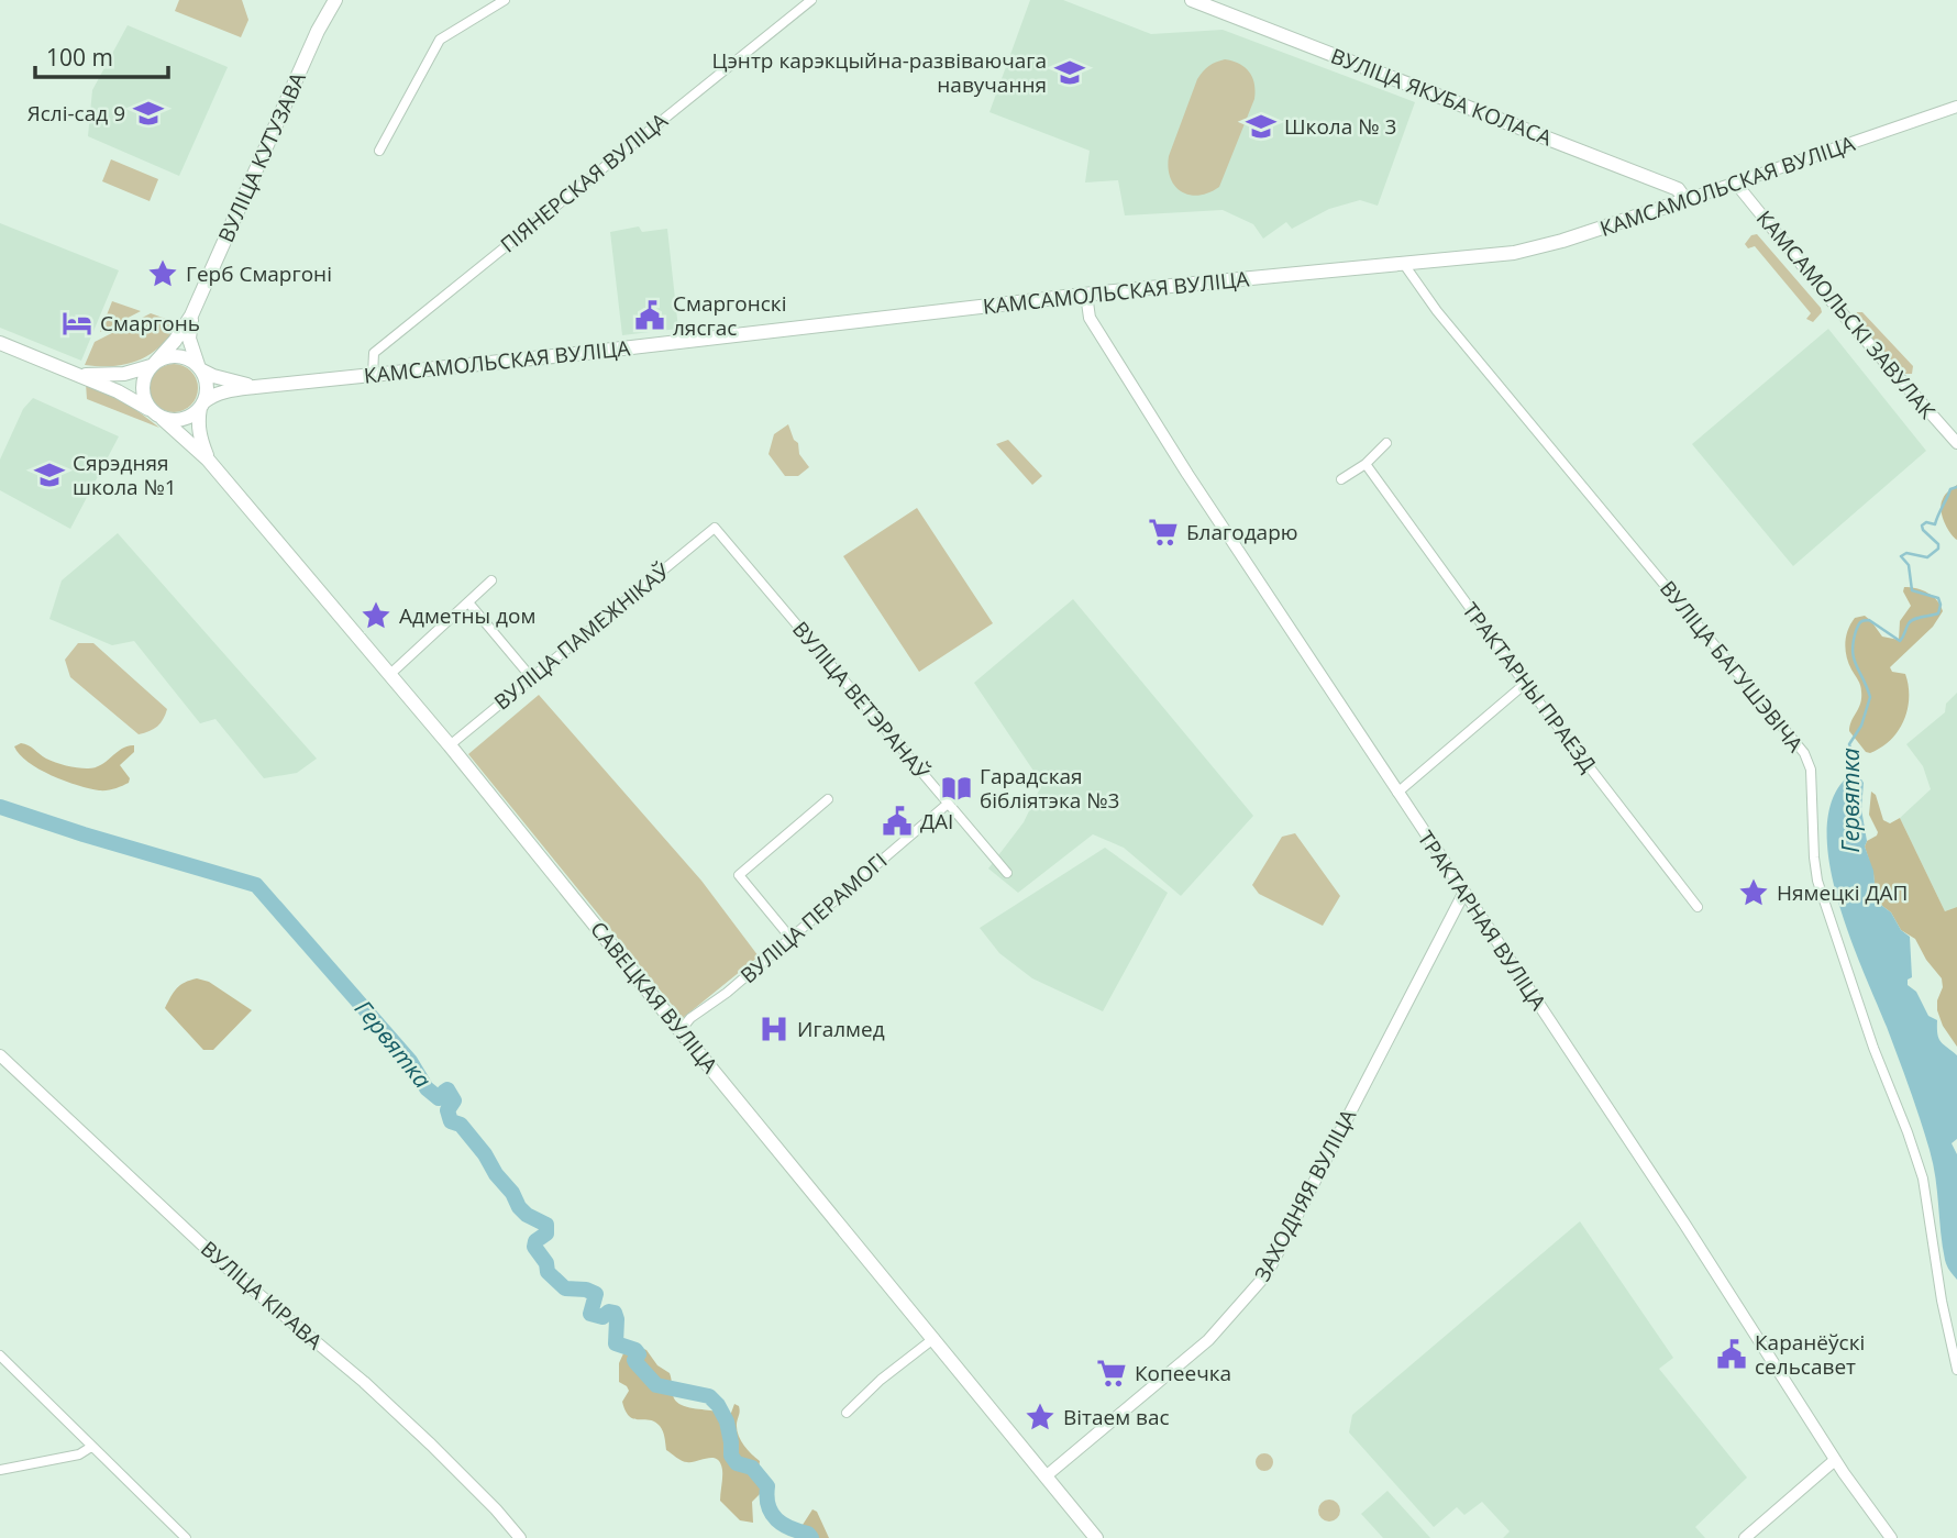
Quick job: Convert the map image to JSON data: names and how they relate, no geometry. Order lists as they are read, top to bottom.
{
  "streets": {
    "main road": [
      "ВУЛІЦА ЯКУБА КОЛАСА",
      "ВУЛІЦА КУТУЗАВА",
      "КАМСАМОЛЬСКАЯ ВУЛІЦА",
      "САВЕЦКАЯ ВУЛІЦА"
    ],
    "street": [
      "ПІЯНЕРСКАЯ ВУЛІЦА",
      "КАМСАМОЛЬСКІ ЗАВУЛАК",
      "ВУЛІЦА ПАМЕЖНІКАЎ",
      "ВУЛІЦА БАГУШЭВІЧА",
      "ТРАКТАРНЫ ПРАЕЗД",
      "ВУЛІЦА ВЕТЭРАНАЎ",
      "ВУЛІЦА ПЕРАМОГІ",
      "ТРАКТАРНАЯ ВУЛІЦА",
      "ЗАХОДНЯЯ ВУЛІЦА",
      "ВУЛІЦА КІРАВА"
    ]
  },
  "crossings": [
    ["ВУЛІЦА ЯКУБА КОЛАСА", "КАМСАМОЛЬСКАЯ ВУЛІЦА"],
    ["ВУЛІЦА КУТУЗАВА", "КАМСАМОЛЬСКАЯ ВУЛІЦА"],
    ["ВУЛІЦА КУТУЗАВА", "САВЕЦКАЯ ВУЛІЦА"],
    ["ПІЯНЕРСКАЯ ВУЛІЦА", "КАМСАМОЛЬСКАЯ ВУЛІЦА"],
    ["КАМСАМОЛЬСКАЯ ВУЛІЦА", "КАМСАМОЛЬСКІ ЗАВУЛАК"],
    ["КАМСАМОЛЬСКАЯ ВУЛІЦА", "ВУЛІЦА БАГУШЭВІЧА"],
    ["КАМСАМОЛЬСКАЯ ВУЛІЦА", "ТРАКТАРНАЯ ВУЛІЦА"],
    ["КАМСАМОЛЬСКАЯ ВУЛІЦА", "САВЕЦКАЯ ВУЛІЦА"],
    ["ВУЛІЦА ПАМЕЖНІКАЎ", "ВУЛІЦА ВЕТЭРАНАЎ"],
    ["ВУЛІЦА ПАМЕЖНІКАЎ", "САВЕЦКАЯ ВУЛІЦА"],
    ["ВУЛІЦА ВЕТЭРАНАЎ", "ВУЛІЦА ПЕРАМОГІ"],
    ["ВУЛІЦА ПЕРАМОГІ", "САВЕЦКАЯ ВУЛІЦА"],
    ["ТРАКТАРНАЯ ВУЛІЦА", "ЗАХОДНЯЯ ВУЛІЦА"],
    ["САВЕЦКАЯ ВУЛІЦА", "ЗАХОДНЯЯ ВУЛІЦА"]
  ],
  "water": ["Гервятка"],
  "places": {
    "school or university": [
      "Цэнтр карэкцыйна-развіваючага навучання",
      "Яслі-сад 9",
      "Школа № 3",
      "Сярэдняя школа №1"
    ],
    "place": [
      "Герб Смаргоні",
      "Адметны дом",
      "Нямецкі ДАП",
      "Вітаем вас"
    ],
    "public building": ["Смаргонскі лясгас", "ДАІ", "Каранёўскі сельсавет"],
    "hotel": ["Смаргонь"],
    "supermarket": ["Благодарю", "Копеечка"],
    "library": ["Гарадская бібліятэка №3"],
    "hospital": ["Игалмед"]
  },
  "scale_bar": "100 m"
}
